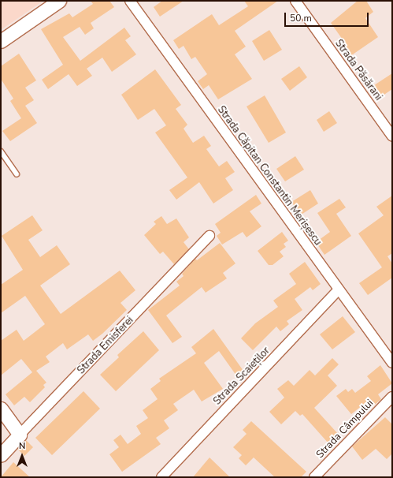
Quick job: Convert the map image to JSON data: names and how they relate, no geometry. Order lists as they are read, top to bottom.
{
  "streets": {
    "street": [
      "Strada Păsărani",
      "Strada Căpitan Constantin Merișescu",
      "Strada Emisferei",
      "Strada Scaieților",
      "Strada Câmpului"
    ]
  },
  "crossings": [
    ["Strada Căpitan Constantin Merișescu", "Strada Scaieților"]
  ],
  "scale_bar": "50 m",
  "north": "top"
}
